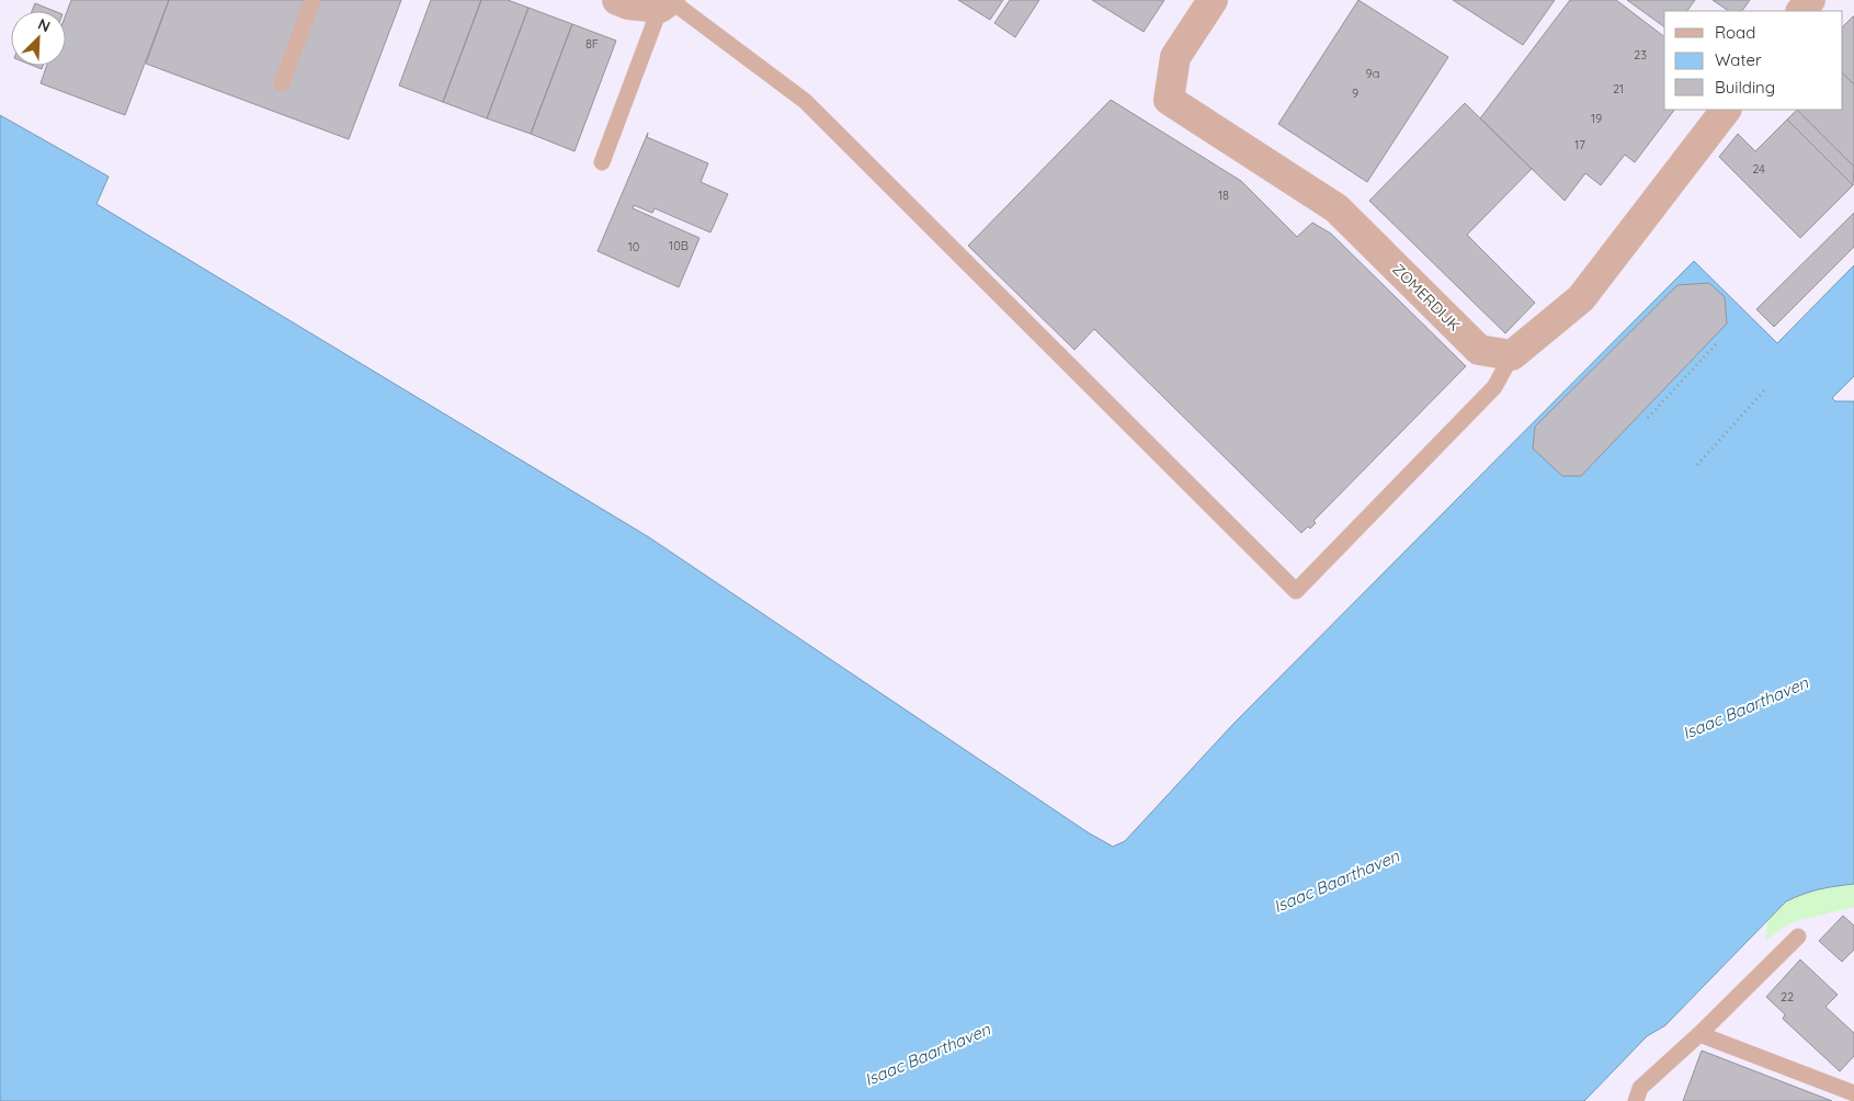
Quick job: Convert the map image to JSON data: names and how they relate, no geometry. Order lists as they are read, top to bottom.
{
  "streets": {
    "street": ["ZOMERDIJK"]
  },
  "water": ["Isaac Baarthaven"],
  "house_numbers": [
    "8F",
    "23",
    "9a",
    "21",
    "9",
    "19",
    "17",
    "24",
    "18",
    "10B",
    "10",
    "22"
  ],
  "legend": ["Road", "Water", "Building"],
  "north": "top right"
}
